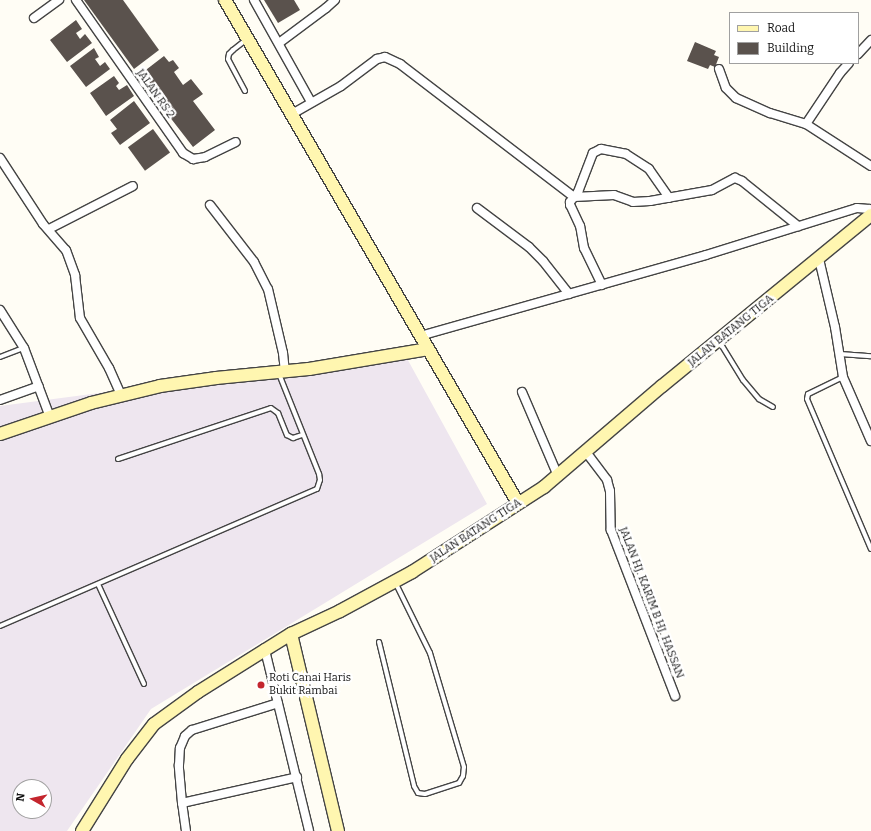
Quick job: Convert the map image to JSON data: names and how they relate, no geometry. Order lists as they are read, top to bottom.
{
  "streets": {
    "street": ["JALAN RS 2", "JALAN BATANG TIGA", "JALAN HJ. KARIM B HJ. HASSAN"]
  },
  "crossings": [
    ["JALAN BATANG TIGA", "JALAN HJ. KARIM B HJ. HASSAN"]
  ],
  "places": ["Roti Canai Haris Bukit Rambai"],
  "legend": ["Road", "Building"],
  "north": "left"
}
